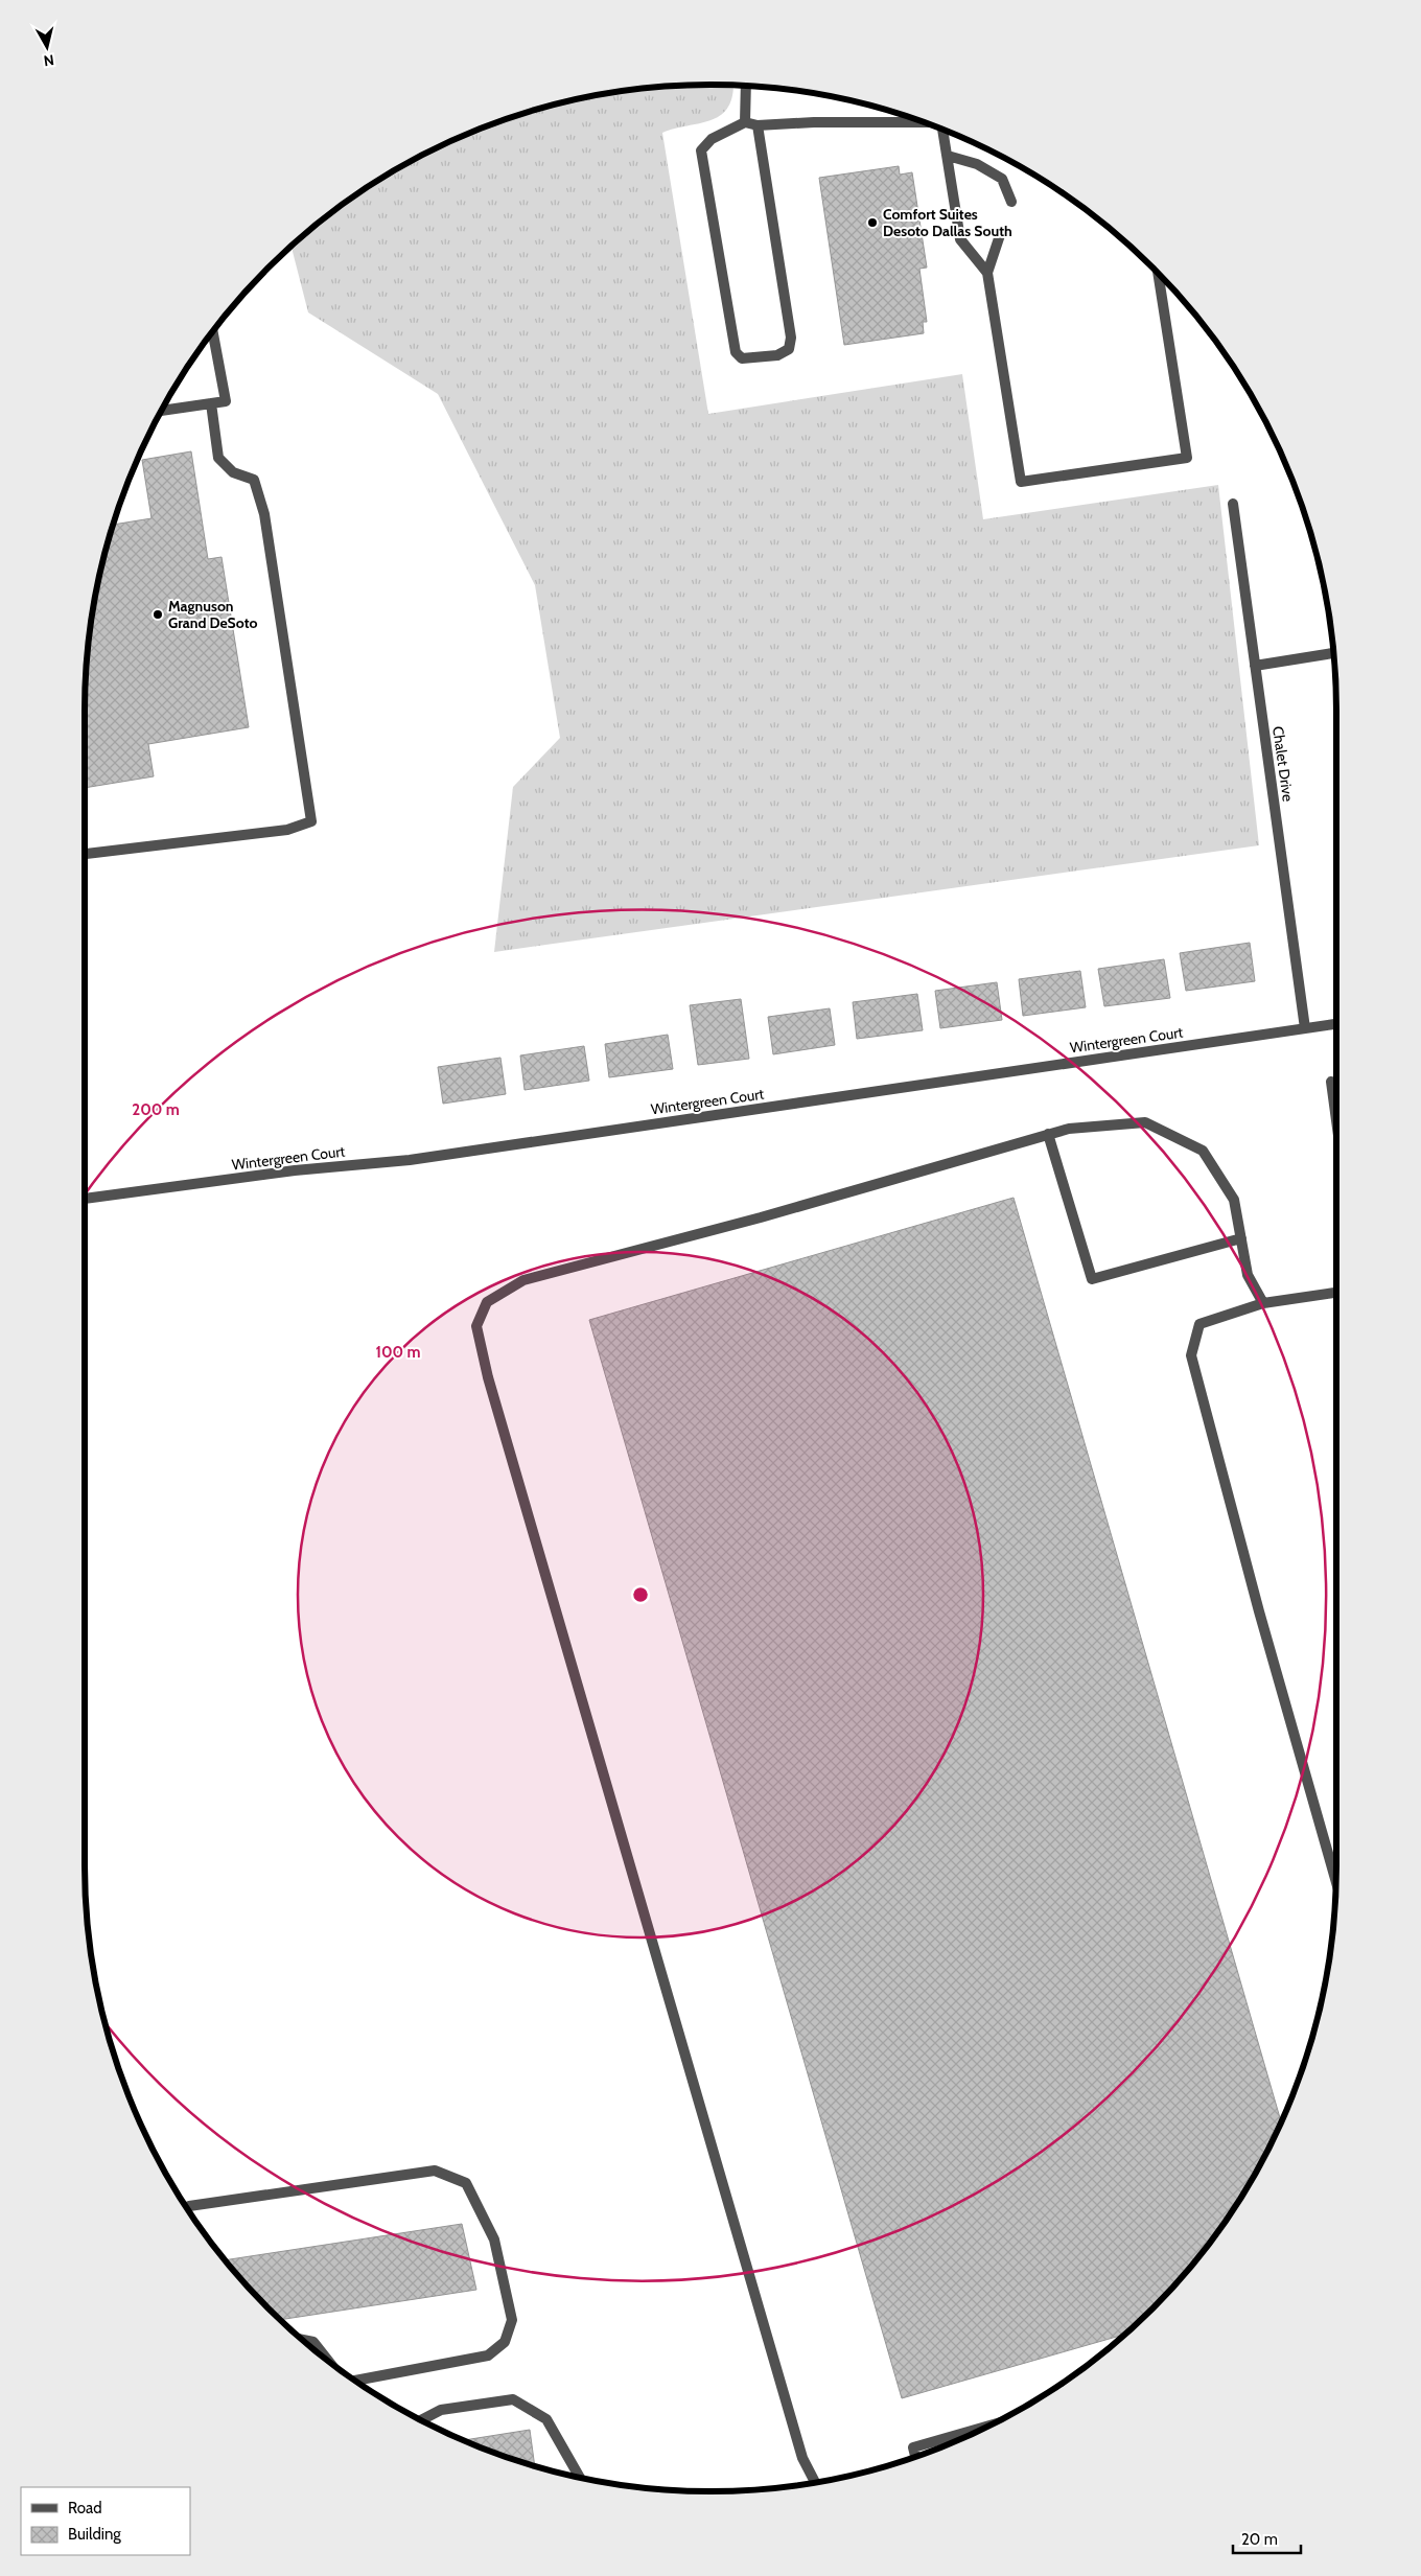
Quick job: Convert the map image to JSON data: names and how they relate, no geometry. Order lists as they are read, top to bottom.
{
  "streets": {
    "street": ["Chalet Drive", "Wintergreen Court"]
  },
  "crossings": [
    ["Chalet Drive", "Wintergreen Court"]
  ],
  "places": ["Comfort Suites Desoto Dallas South", "Magnuson Grand DeSoto"],
  "legend": ["Road", "Building"],
  "scale_bar": "20 m",
  "north": "bottom",
  "rings": ["200 m", "100 m"]
}
